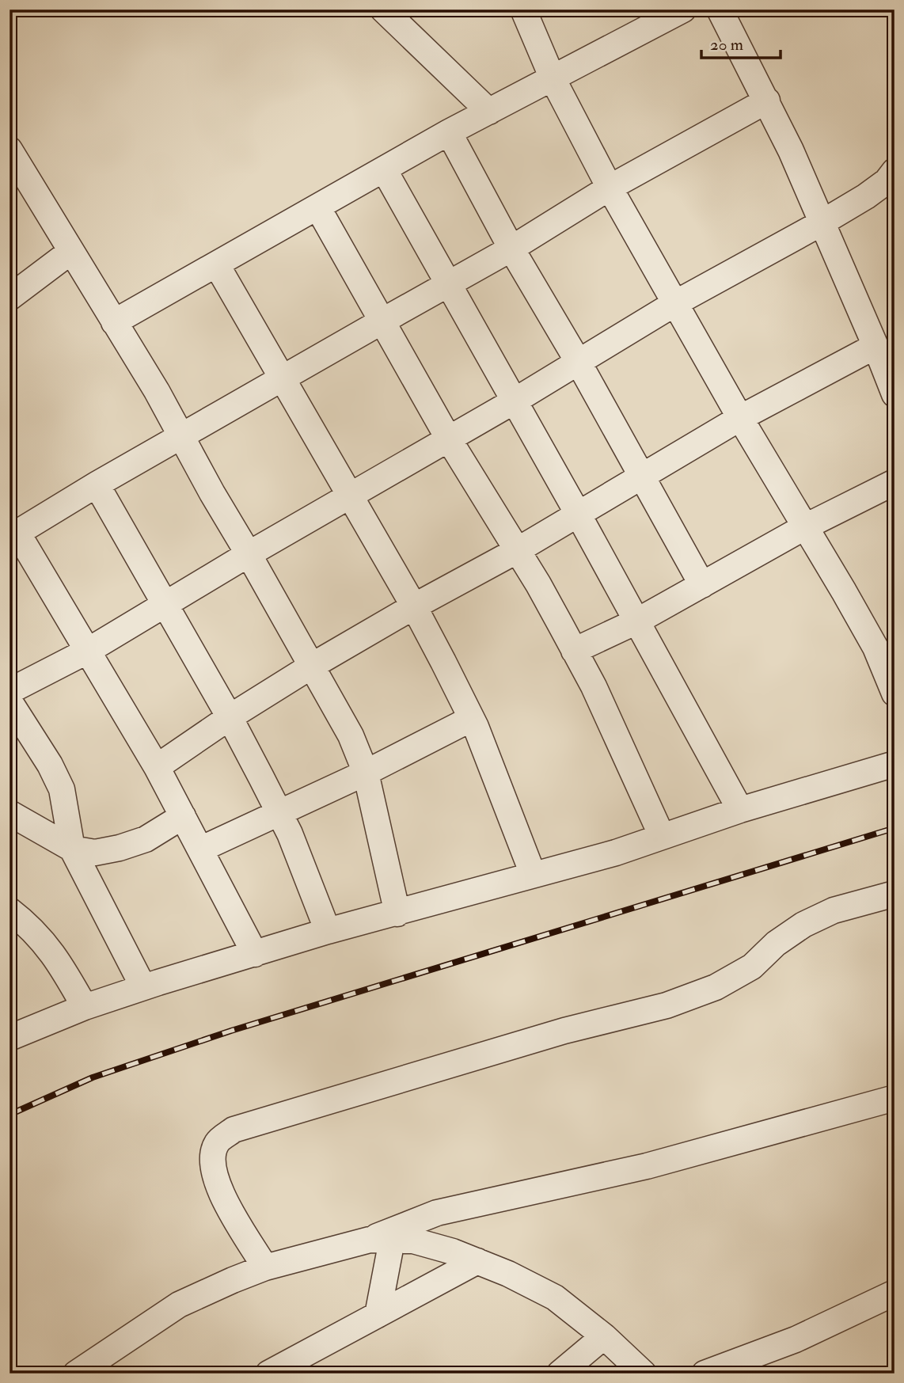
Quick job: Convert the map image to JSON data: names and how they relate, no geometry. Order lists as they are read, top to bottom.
{
  "scale_bar": "20 m"
}
